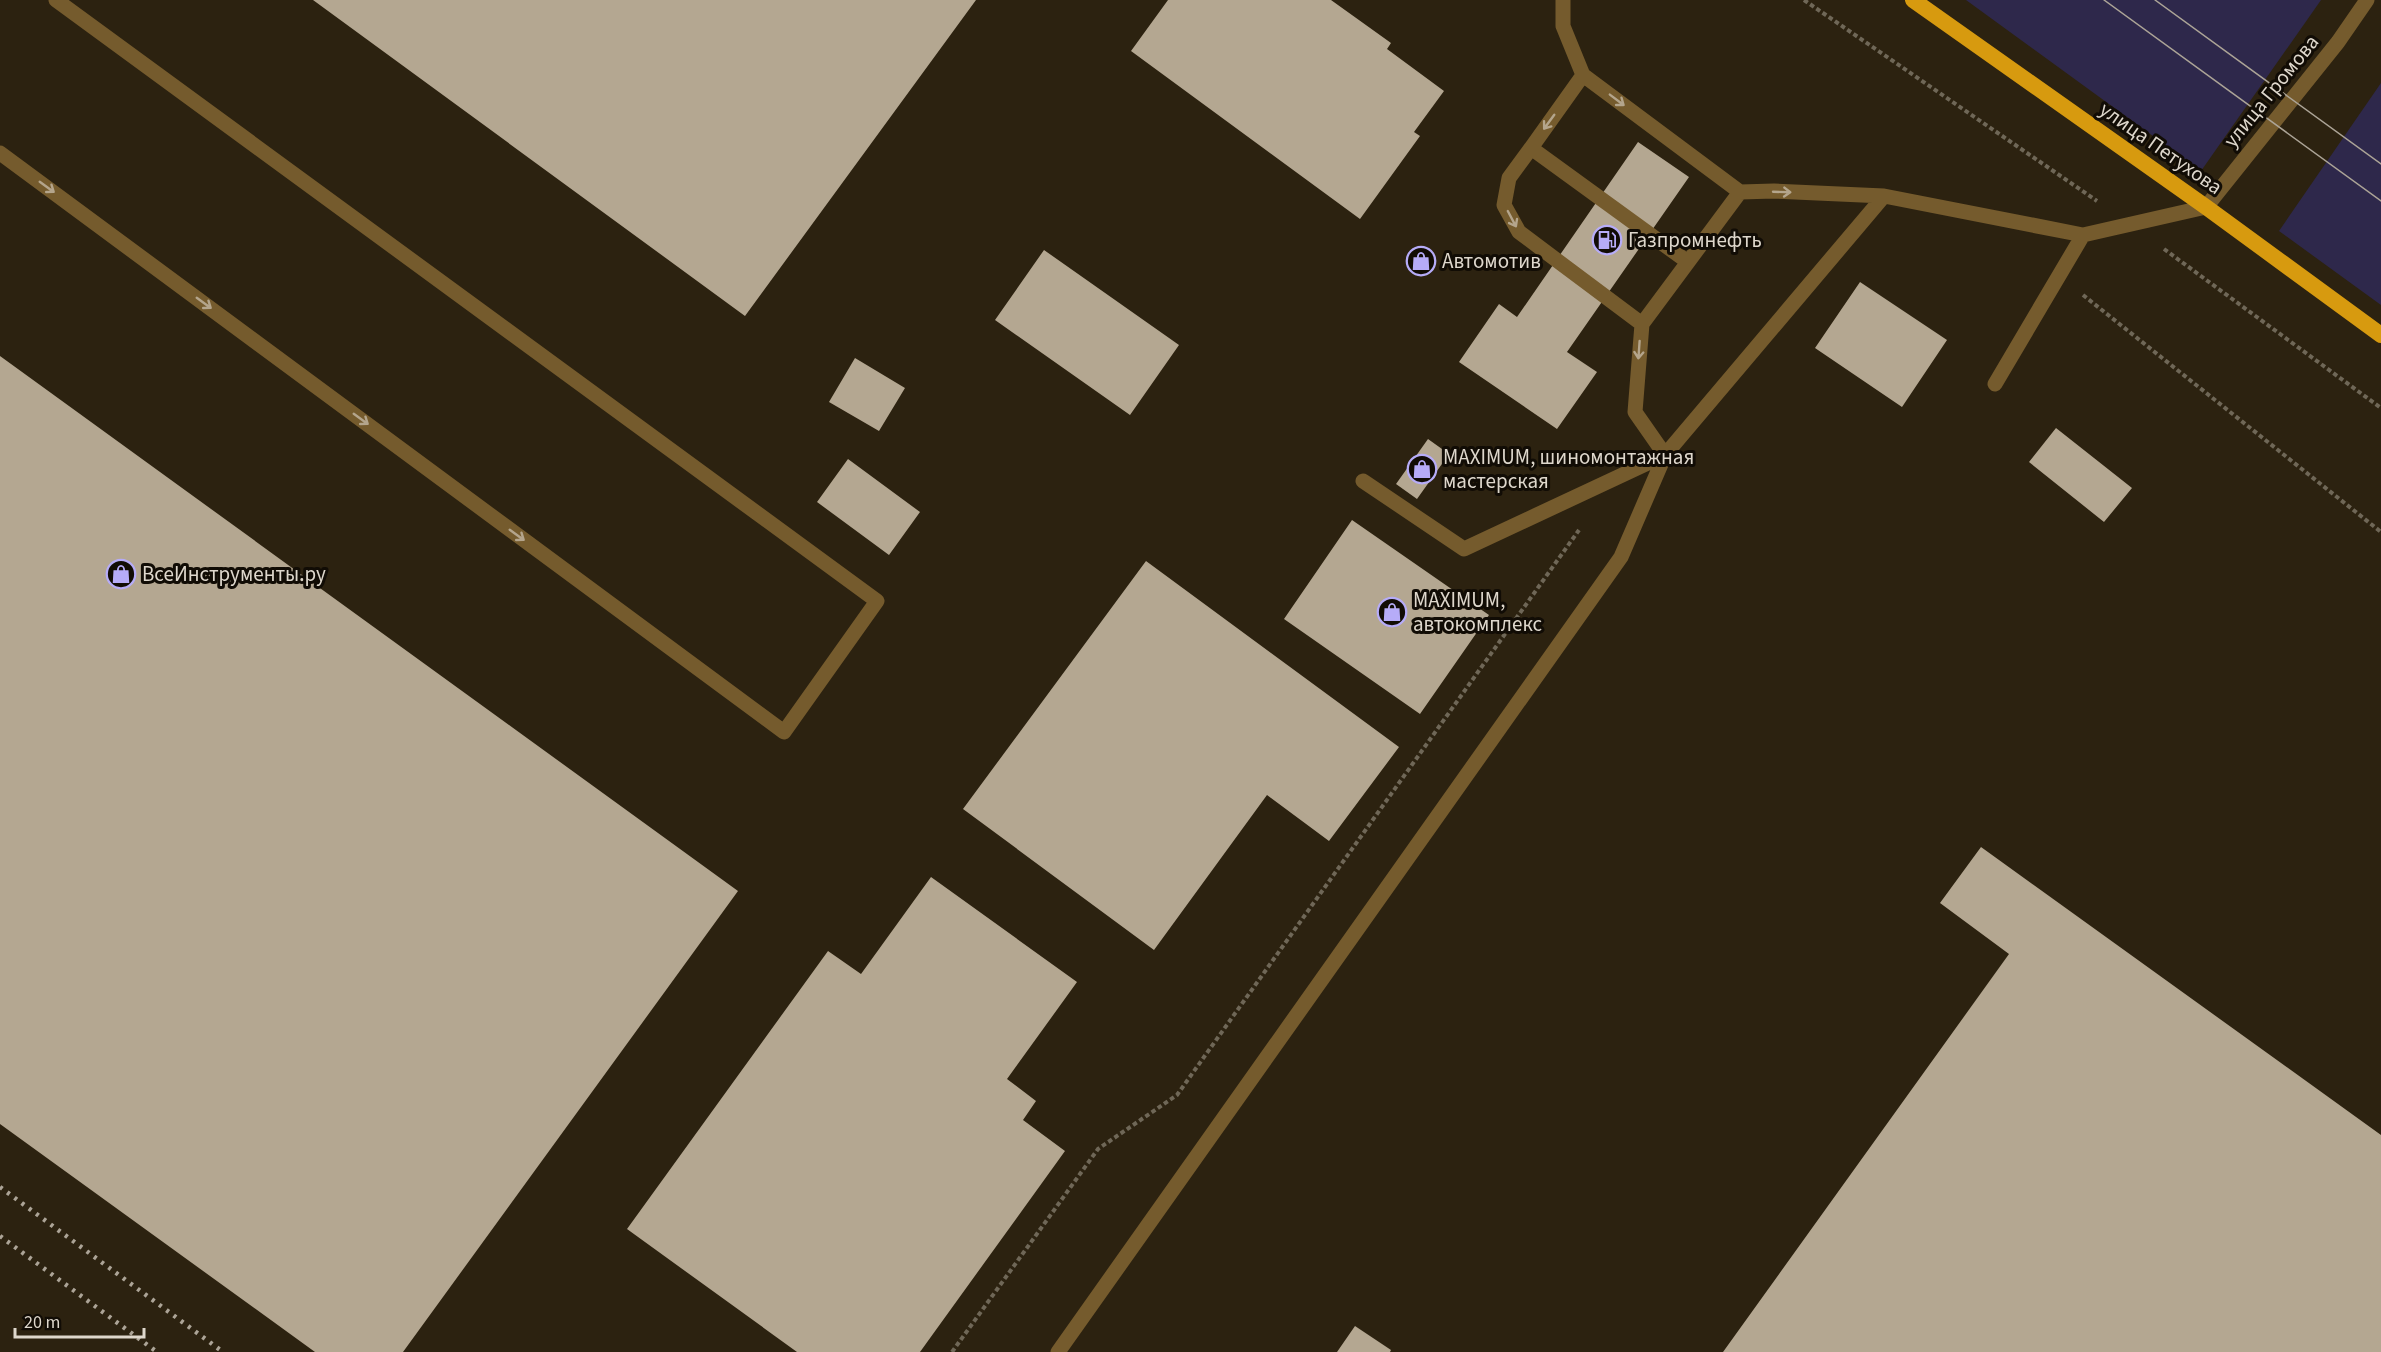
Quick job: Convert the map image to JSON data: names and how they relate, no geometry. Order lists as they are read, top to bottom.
{
  "streets": {
    "highway": ["улица Петухова"],
    "street": ["улица Громова"]
  },
  "crossings": [
    ["улица Громова", "улица Петухова"]
  ],
  "places": {
    "fuel station": ["Газпромнефть"],
    "shop": [
      "Автомотив",
      "MAXIMUM, шиномонтажная мастерская",
      "ВсеИнструменты.ру",
      "MAXIMUM, автокомплекс"
    ]
  },
  "scale_bar": "20 m"
}
